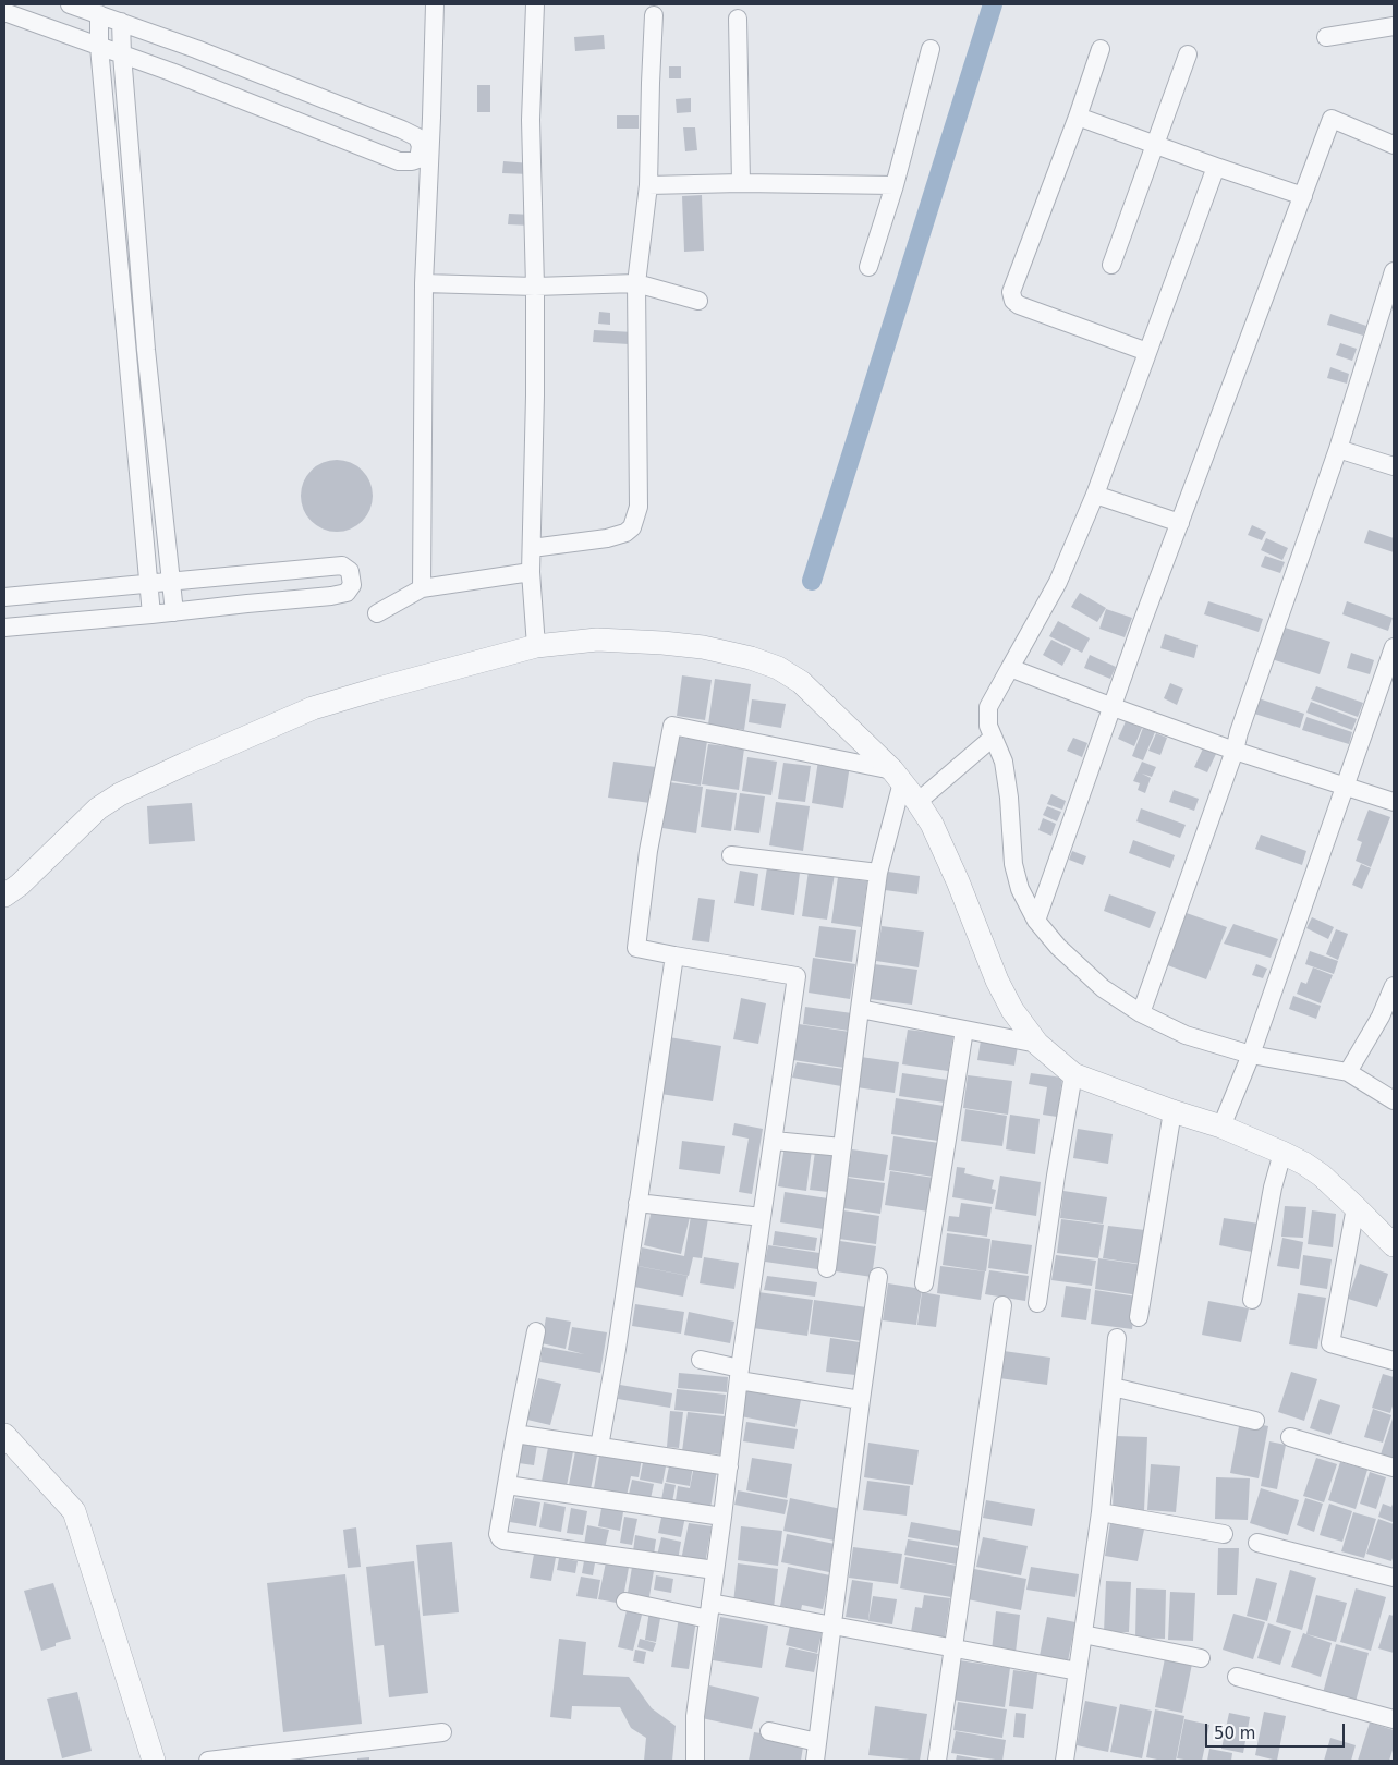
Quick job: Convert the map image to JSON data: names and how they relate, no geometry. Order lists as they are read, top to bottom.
{
  "scale_bar": "50 m"
}
